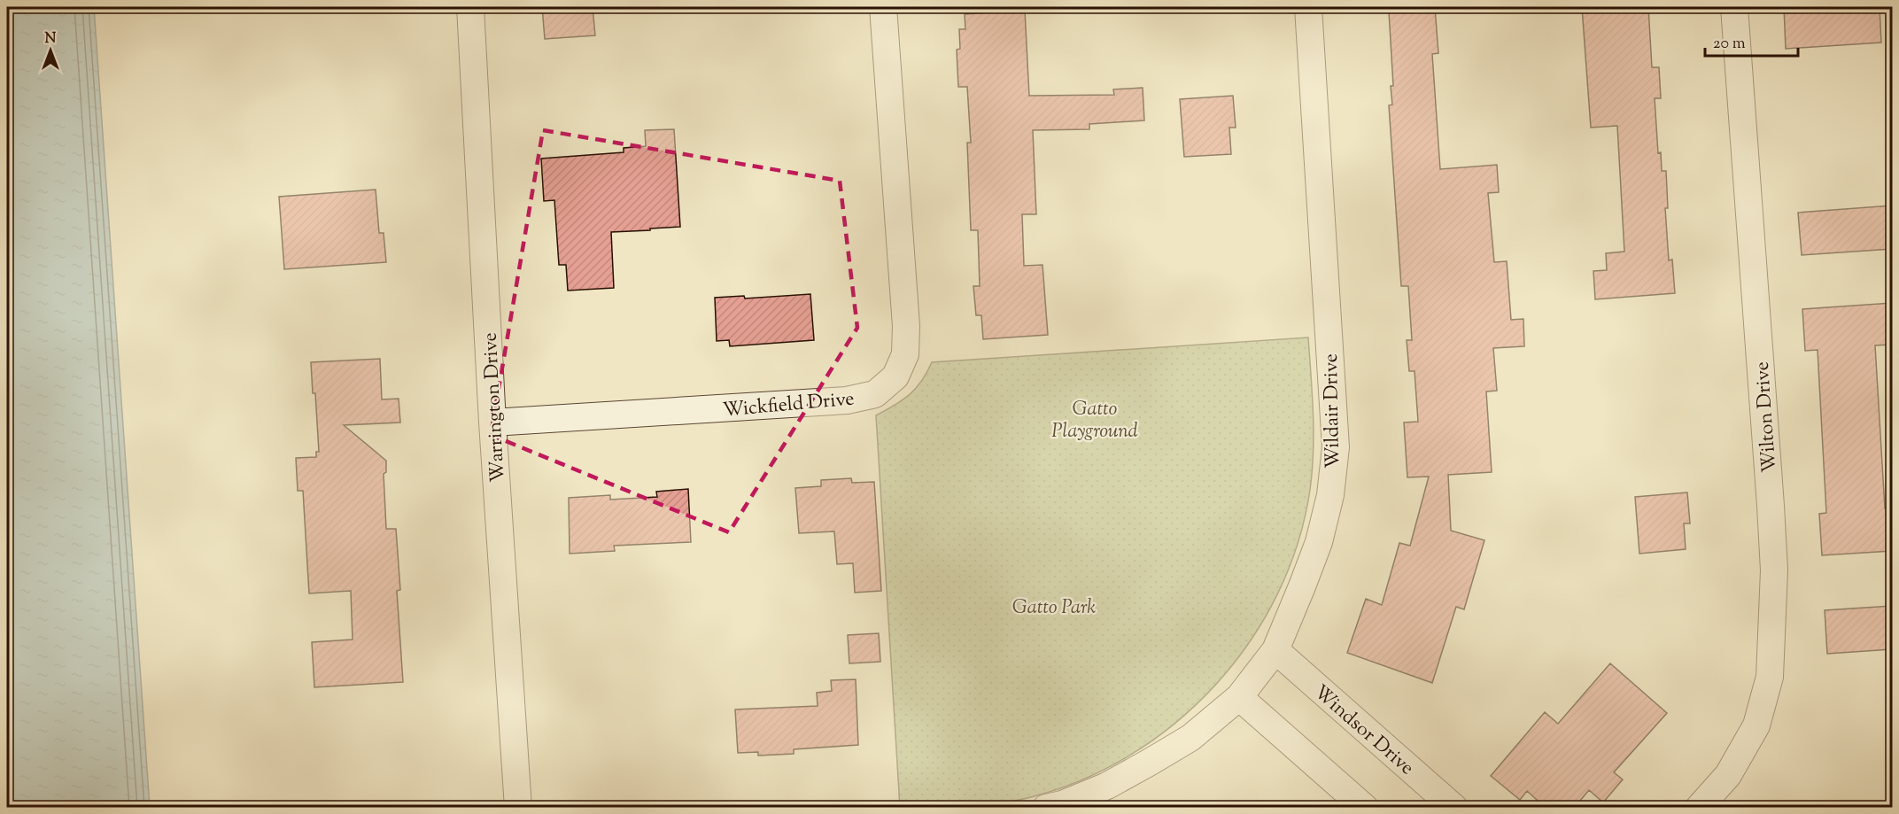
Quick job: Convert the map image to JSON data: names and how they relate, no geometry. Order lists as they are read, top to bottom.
{
  "streets": {
    "street": [
      "Wickfield Drive",
      "Warrington Drive",
      "Wildair Drive",
      "Wilton Drive",
      "Windsor Drive"
    ]
  },
  "crossings": [
    ["Wickfield Drive", "Warrington Drive"],
    ["Wildair Drive", "Windsor Drive"]
  ],
  "parks": ["Gatto Playground", "Gatto Park"],
  "scale_bar": "20 m",
  "north": "top"
}
